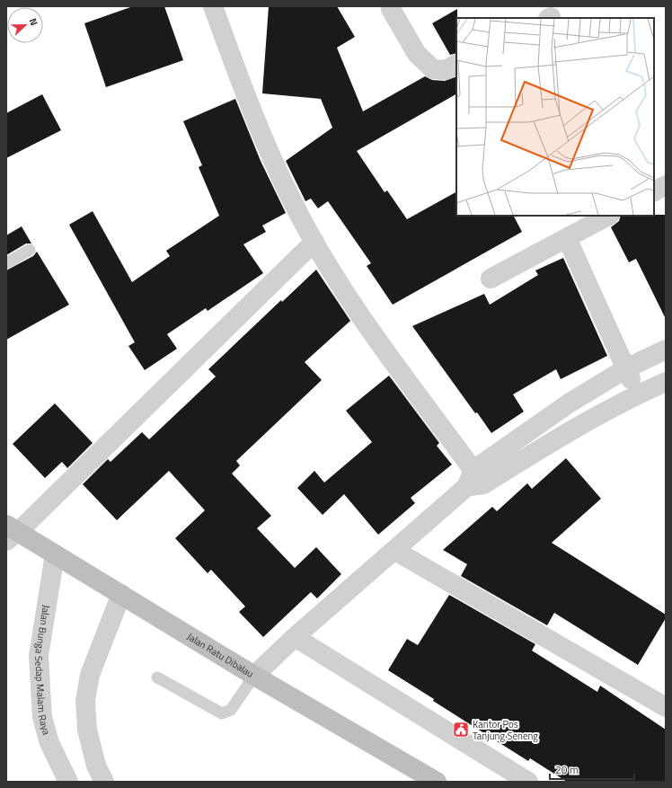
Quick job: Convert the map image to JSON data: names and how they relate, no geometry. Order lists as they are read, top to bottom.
{
  "streets": {
    "main road": ["Jalan Ratu Dibalau"],
    "street": ["Jalan Bunga Sedap Malam Raya"]
  },
  "crossings": [
    ["Jalan Ratu Dibalau", "Jalan Bunga Sedap Malam Raya"]
  ],
  "places": {
    "public building": ["Kantor Pos Tanjung Seneng"]
  },
  "scale_bar": "20 m",
  "north": "right"
}
